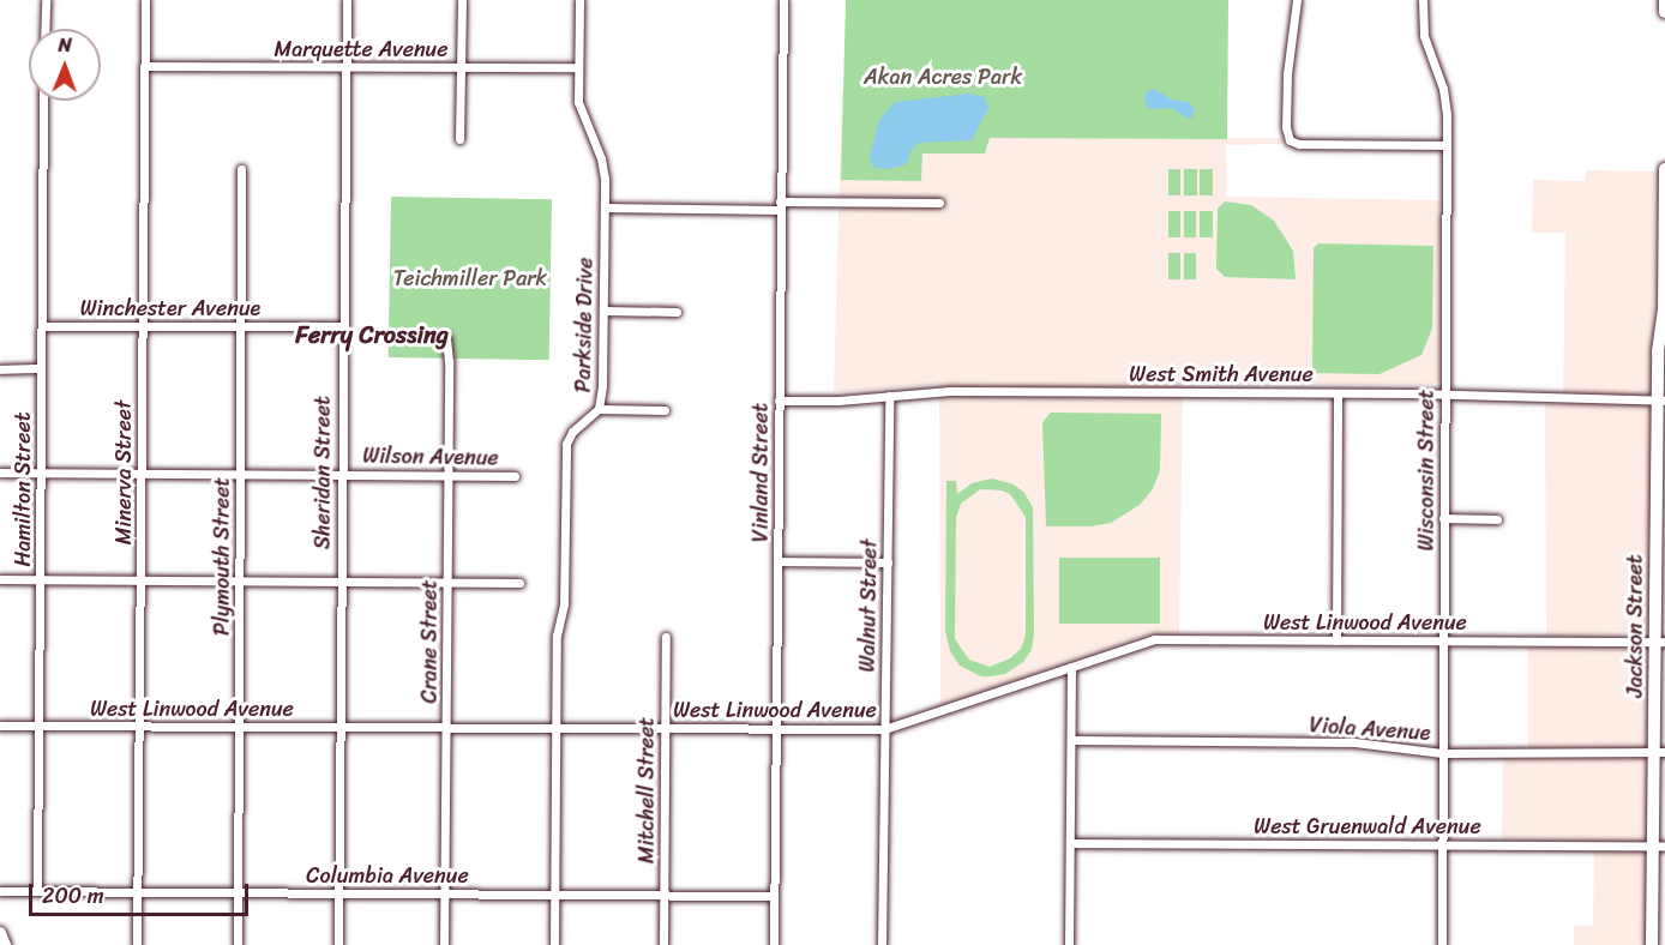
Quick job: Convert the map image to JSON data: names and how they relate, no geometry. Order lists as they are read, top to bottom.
{
  "streets": {
    "main road": ["Jackson Street"],
    "street": [
      "Marquette Avenue",
      "Winchester Avenue",
      "Parkside Drive",
      "West Smith Avenue",
      "Wilson Avenue",
      "Wisconsin Street",
      "Minerva Street",
      "Sheridan Street",
      "Vinland Street",
      "Hamilton Street",
      "Plymouth Street",
      "Walnut Street",
      "West Linwood Avenue",
      "Crane Street",
      "Viola Avenue",
      "Mitchell Street",
      "West Gruenwald Avenue",
      "Columbia Avenue"
    ]
  },
  "crossings": [
    ["Marquette Avenue", "Parkside Drive"],
    ["Marquette Avenue", "Minerva Street"],
    ["Marquette Avenue", "Sheridan Street"],
    ["Winchester Avenue", "Minerva Street"],
    ["Winchester Avenue", "Sheridan Street"],
    ["Winchester Avenue", "Hamilton Street"],
    ["Winchester Avenue", "Plymouth Street"],
    ["Parkside Drive", "West Linwood Avenue"],
    ["Parkside Drive", "Columbia Avenue"],
    ["West Smith Avenue", "Wisconsin Street"],
    ["West Smith Avenue", "Vinland Street"],
    ["West Smith Avenue", "Walnut Street"],
    ["West Smith Avenue", "Jackson Street"],
    ["Wilson Avenue", "Minerva Street"],
    ["Wilson Avenue", "Sheridan Street"],
    ["Wilson Avenue", "Hamilton Street"],
    ["Wilson Avenue", "Plymouth Street"],
    ["Wilson Avenue", "Crane Street"],
    ["Wisconsin Street", "West Linwood Avenue"],
    ["Wisconsin Street", "Viola Avenue"],
    ["Wisconsin Street", "West Gruenwald Avenue"],
    ["Minerva Street", "West Linwood Avenue"],
    ["Minerva Street", "Columbia Avenue"],
    ["Sheridan Street", "West Linwood Avenue"],
    ["Sheridan Street", "Columbia Avenue"],
    ["Vinland Street", "West Linwood Avenue"],
    ["Vinland Street", "Columbia Avenue"],
    ["Hamilton Street", "West Linwood Avenue"],
    ["Hamilton Street", "Columbia Avenue"],
    ["Plymouth Street", "West Linwood Avenue"],
    ["Plymouth Street", "Columbia Avenue"],
    ["Walnut Street", "West Linwood Avenue"],
    ["West Linwood Avenue", "Jackson Street"],
    ["West Linwood Avenue", "Crane Street"],
    ["West Linwood Avenue", "Mitchell Street"],
    ["Jackson Street", "Viola Avenue"],
    ["Jackson Street", "West Gruenwald Avenue"],
    ["Crane Street", "Columbia Avenue"],
    ["Mitchell Street", "Columbia Avenue"]
  ],
  "districts": ["Ferry Crossing"],
  "parks": ["Akan Acres Park", "Teichmiller Park"],
  "scale_bar": "200 m",
  "north": "top"
}
